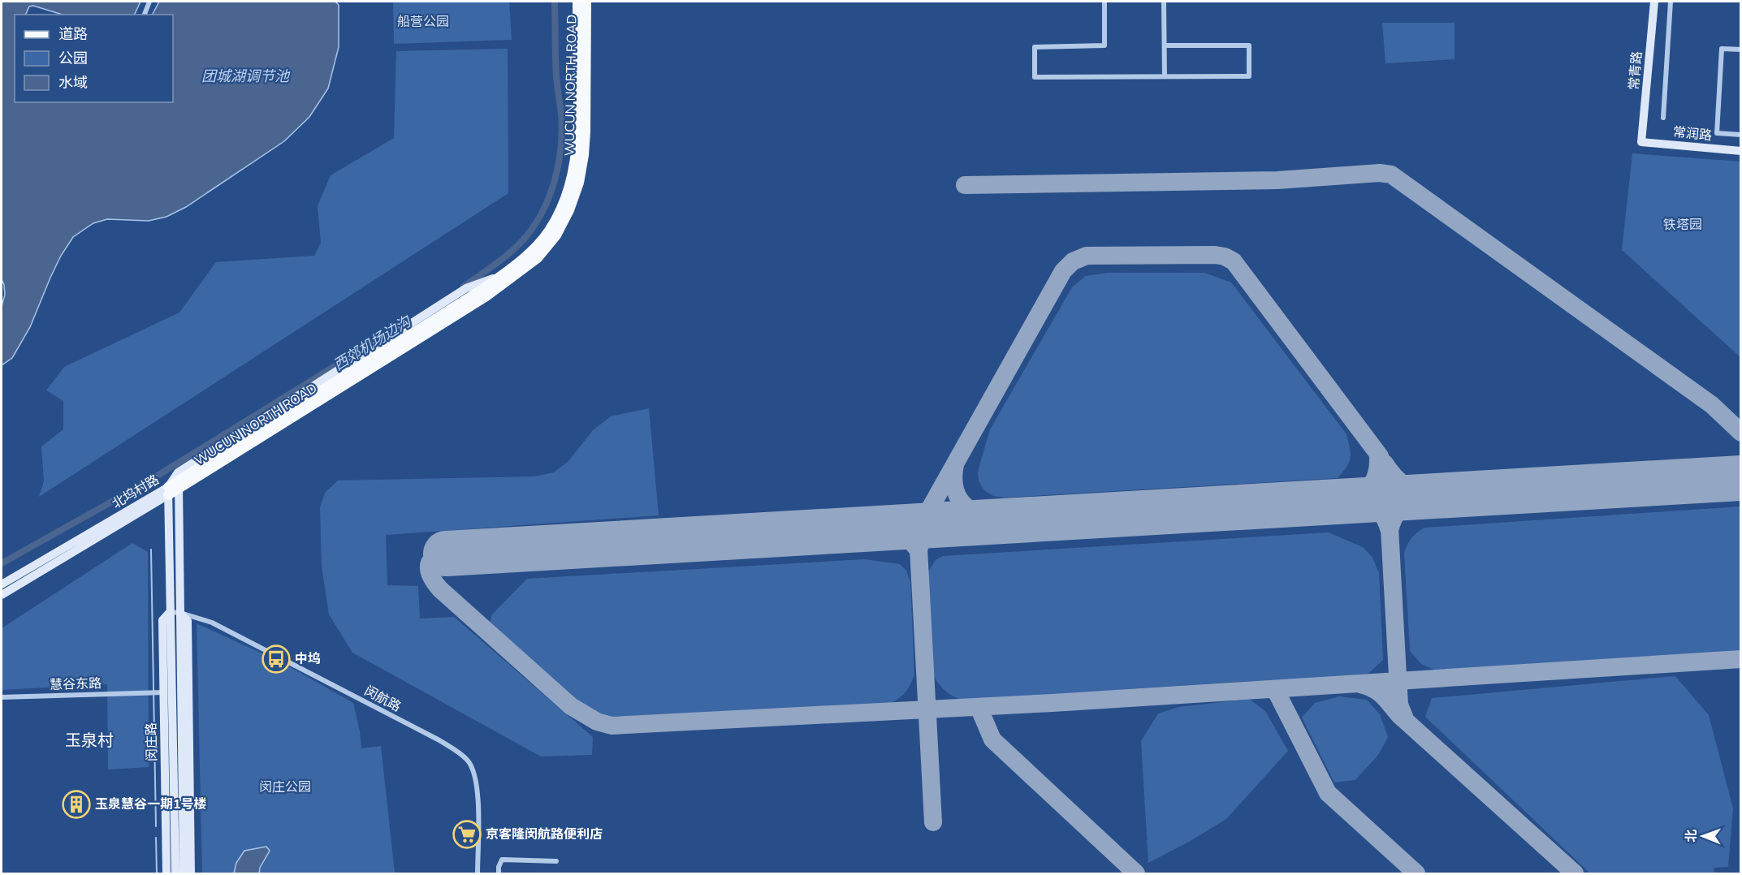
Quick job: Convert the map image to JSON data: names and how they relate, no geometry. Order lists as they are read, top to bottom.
{
  "streets": {
    "main road": [
      "常青路",
      "WUCUN NORTH ROAD",
      "常润路",
      "北坞村路",
      "闵庄路"
    ],
    "street": ["慧谷东路", "闵航路"]
  },
  "crossings": [
    ["常青路", "常润路"],
    ["WUCUN NORTH ROAD", "北坞村路"],
    ["北坞村路", "闵庄路"],
    ["慧谷东路", "闵庄路"],
    ["闵航路", "闵庄路"]
  ],
  "districts": ["玉泉村"],
  "water": ["团城湖调节池", "西郊机场边沟"],
  "parks": ["船营公园", "铁塔园", "闵庄公园"],
  "places": {
    "bus stop": ["中坞"],
    "building": ["玉泉慧谷一期1号楼"],
    "supermarket": ["京客隆闵航路便利店"]
  },
  "legend": ["道路", "公园", "水域"],
  "north": "left"
}
